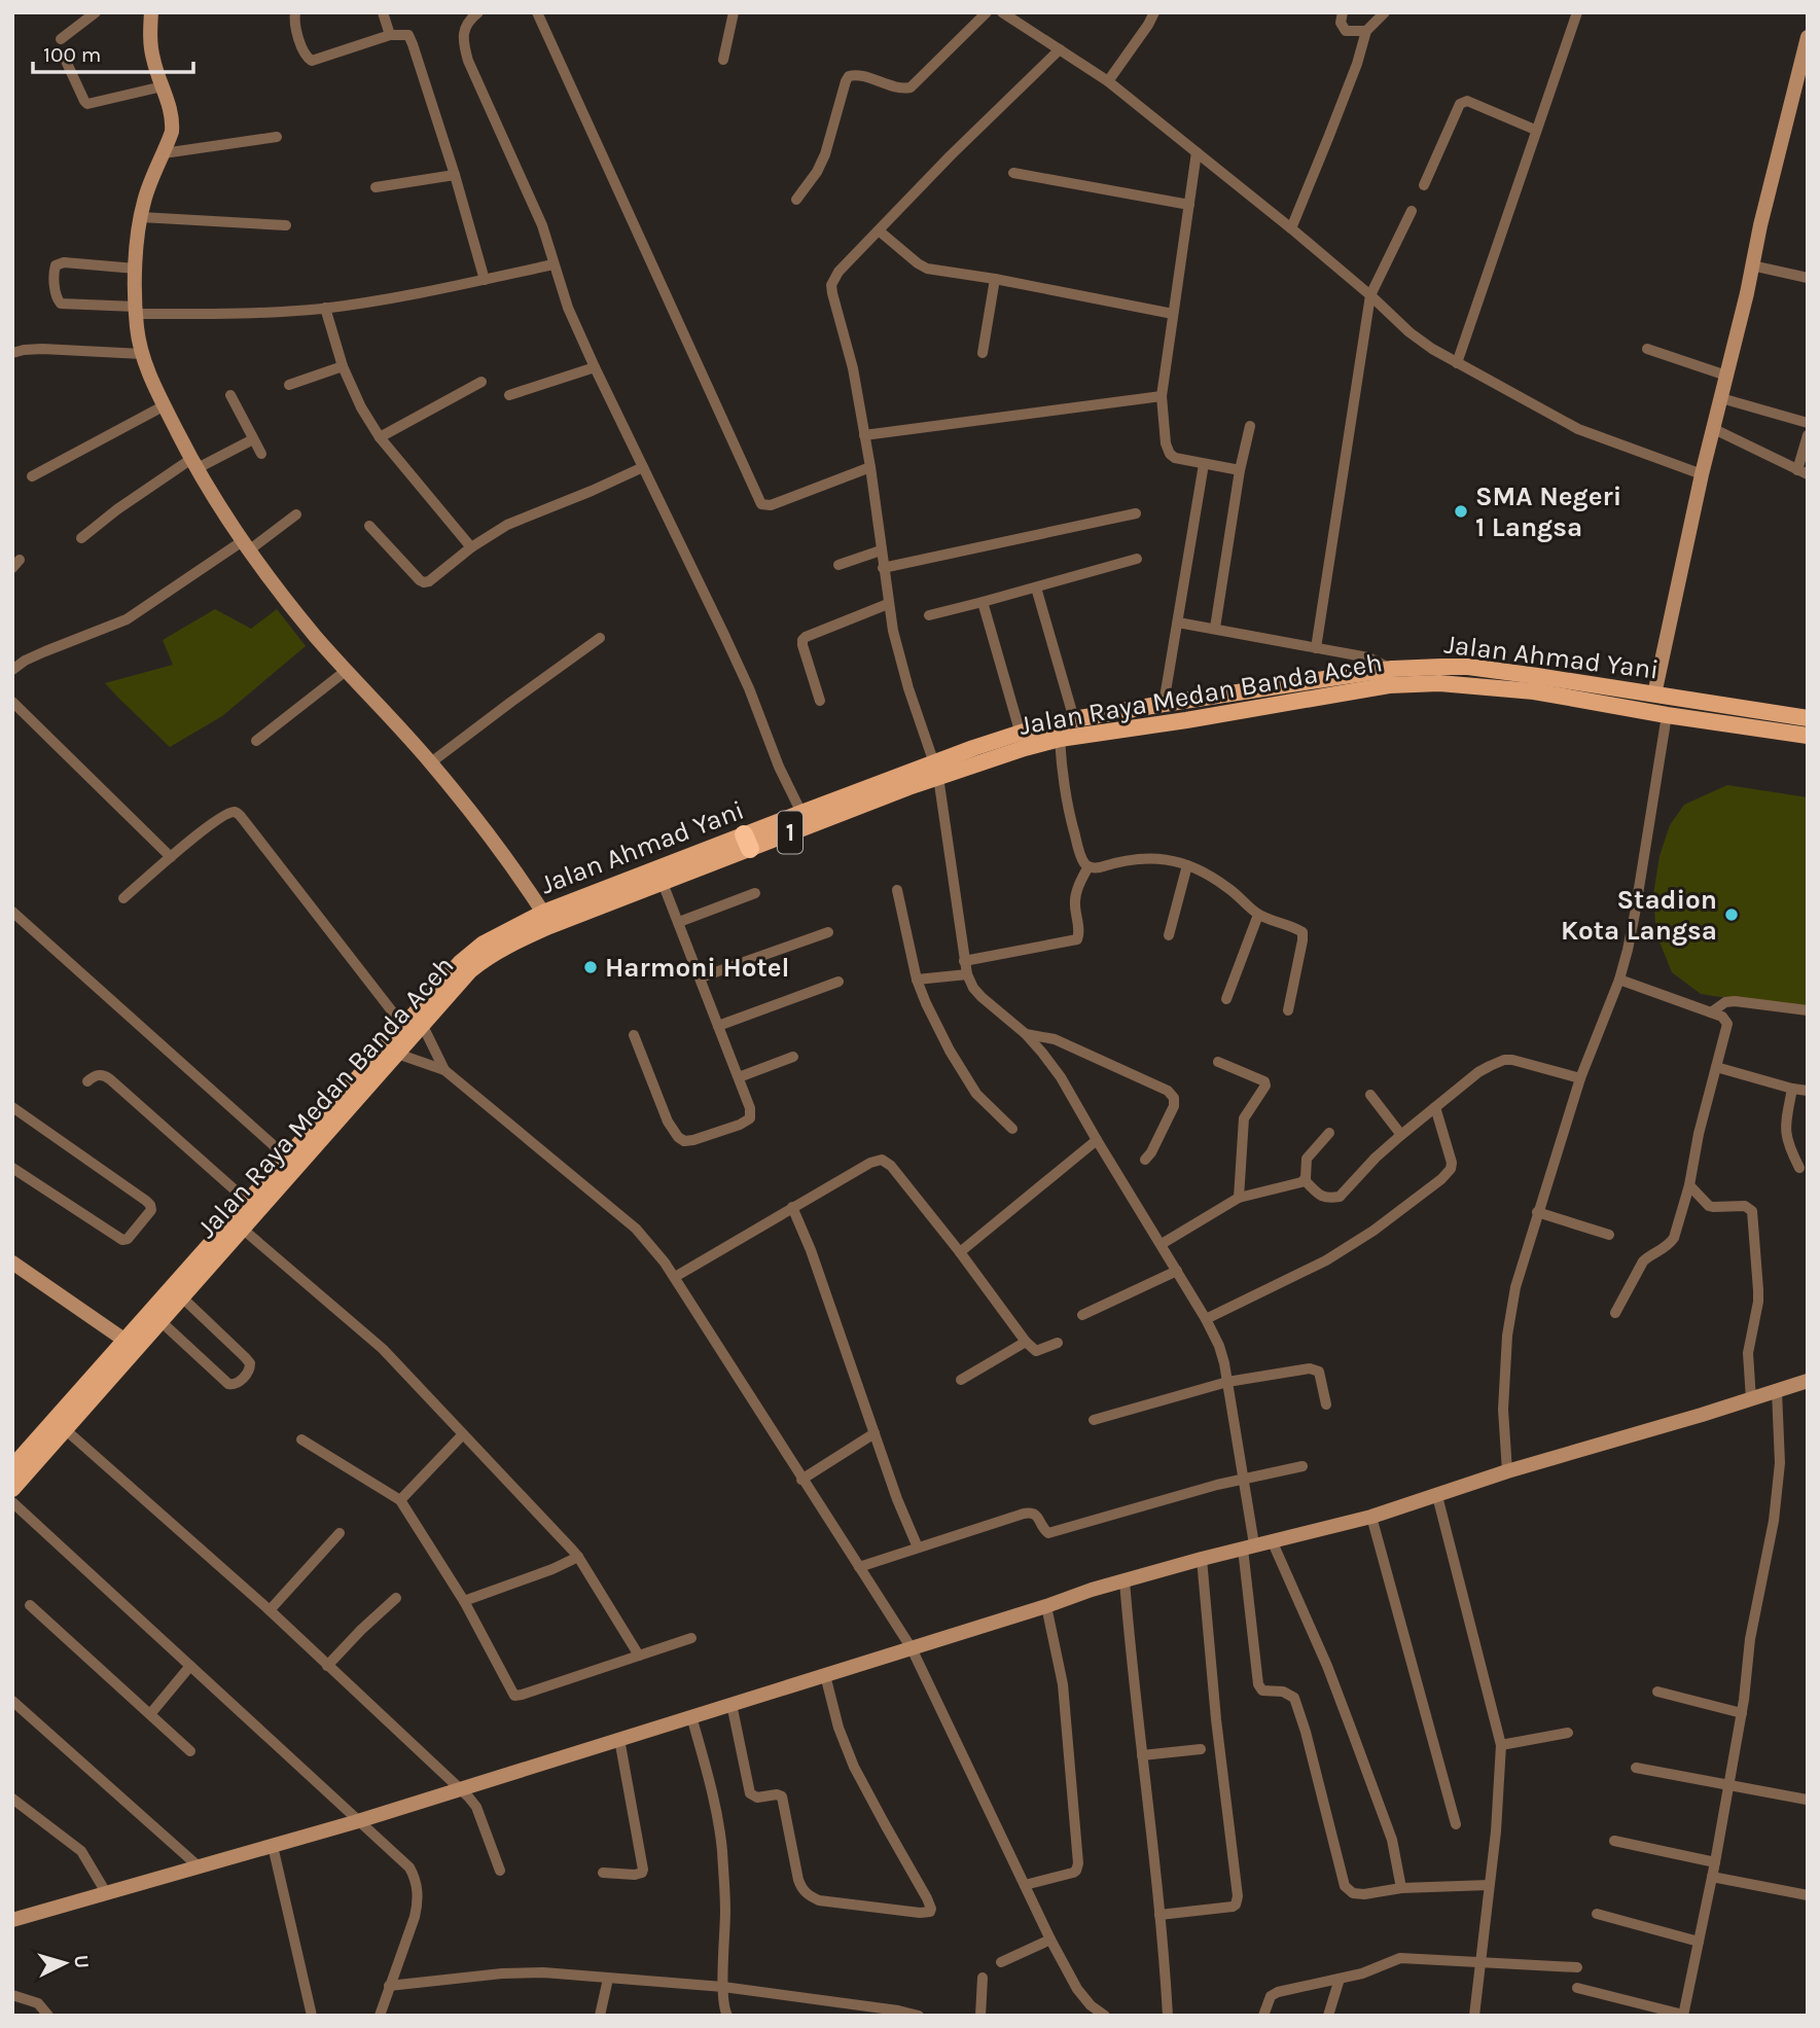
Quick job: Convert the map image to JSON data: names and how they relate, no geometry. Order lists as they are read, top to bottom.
{
  "streets": {
    "main road": ["Jalan Ahmad Yani", "Jalan Raya Medan Banda Aceh", "1"]
  },
  "crossings": [
    ["Jalan Ahmad Yani", "Jalan Raya Medan Banda Aceh"]
  ],
  "places": ["SMA Negeri 1 Langsa", "Stadion Kota Langsa", "Harmoni Hotel"],
  "scale_bar": "100 m",
  "north": "right"
}
